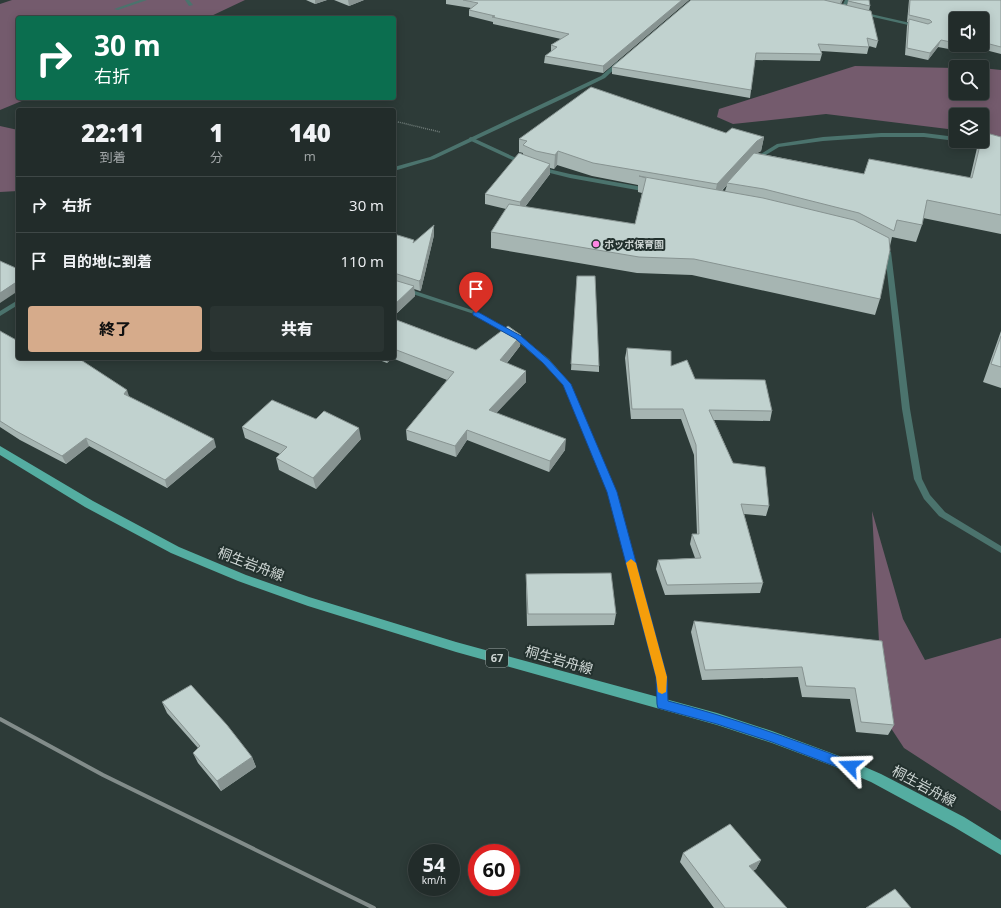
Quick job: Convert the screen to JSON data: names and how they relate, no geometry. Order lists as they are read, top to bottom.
{
  "streets": {
    "main road": ["桐生岩舟線", "67"]
  },
  "places": ["ポッポ保育園"],
  "page": {
    "turn": ["30 m", "右折"],
    "eta": [
      "22:11",
      "到着",
      "1",
      "分",
      "140",
      "m"
    ],
    "list": [
      {
        "name": "右折",
        "value": "30 m"
      },
      {
        "name": "目的地に到着",
        "value": "110 m"
      }
    ],
    "buttons": ["終了", "共有"],
    "speed": "54 km/h",
    "limit": "60"
  }
}
